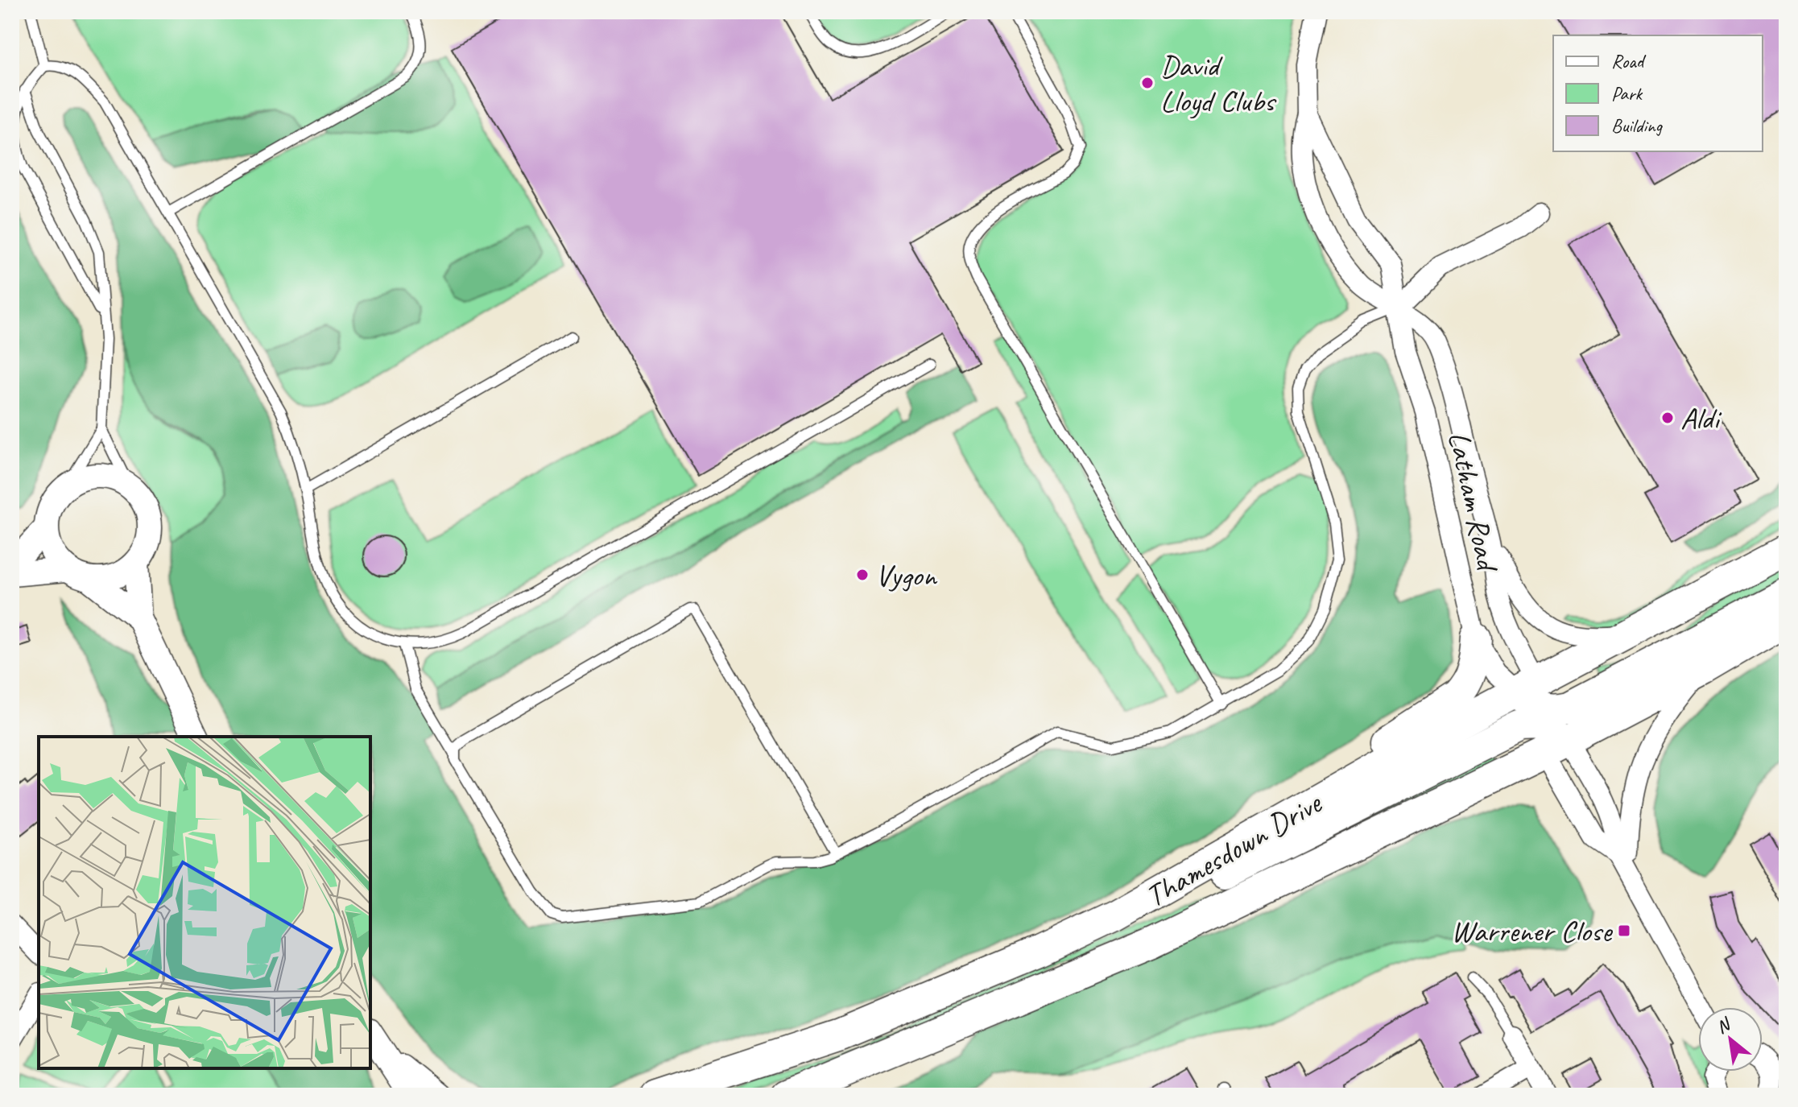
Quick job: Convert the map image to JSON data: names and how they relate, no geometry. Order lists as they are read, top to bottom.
{
  "streets": {
    "main road": ["Thamesdown Drive"],
    "street": ["Latham Road"]
  },
  "crossings": [
    ["Latham Road", "Thamesdown Drive"]
  ],
  "places": {
    "other": ["David Lloyd Clubs", "Aldi", "Vygon"],
    "transit": ["Warrener Close"]
  },
  "legend": ["Road", "Park", "Building"],
  "north": "top left"
}
